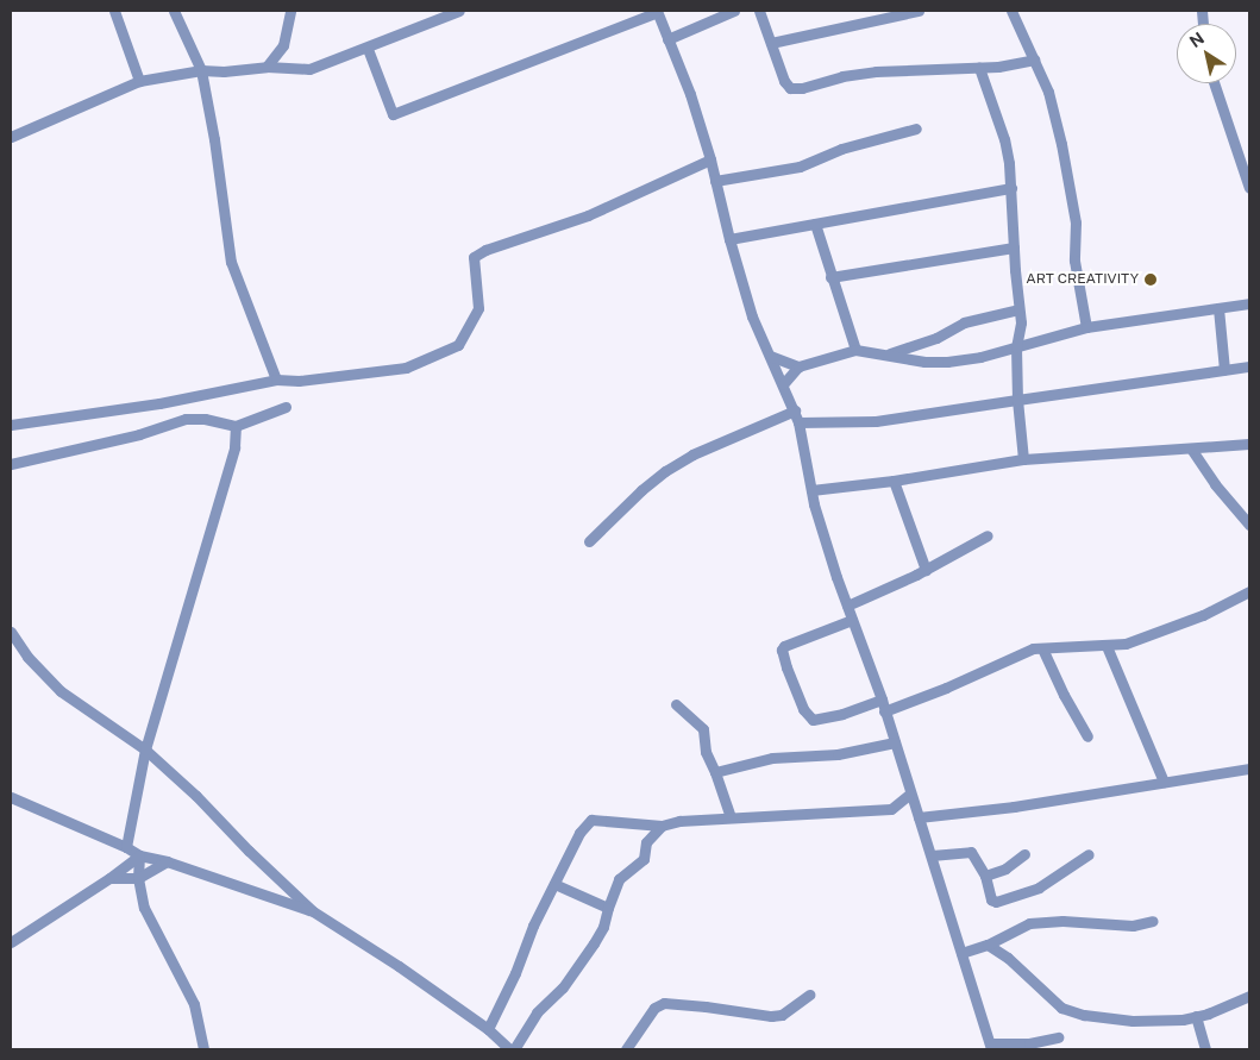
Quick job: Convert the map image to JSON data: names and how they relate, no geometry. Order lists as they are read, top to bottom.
{
  "places": ["ART CREATIVITY"],
  "north": "top left"
}
